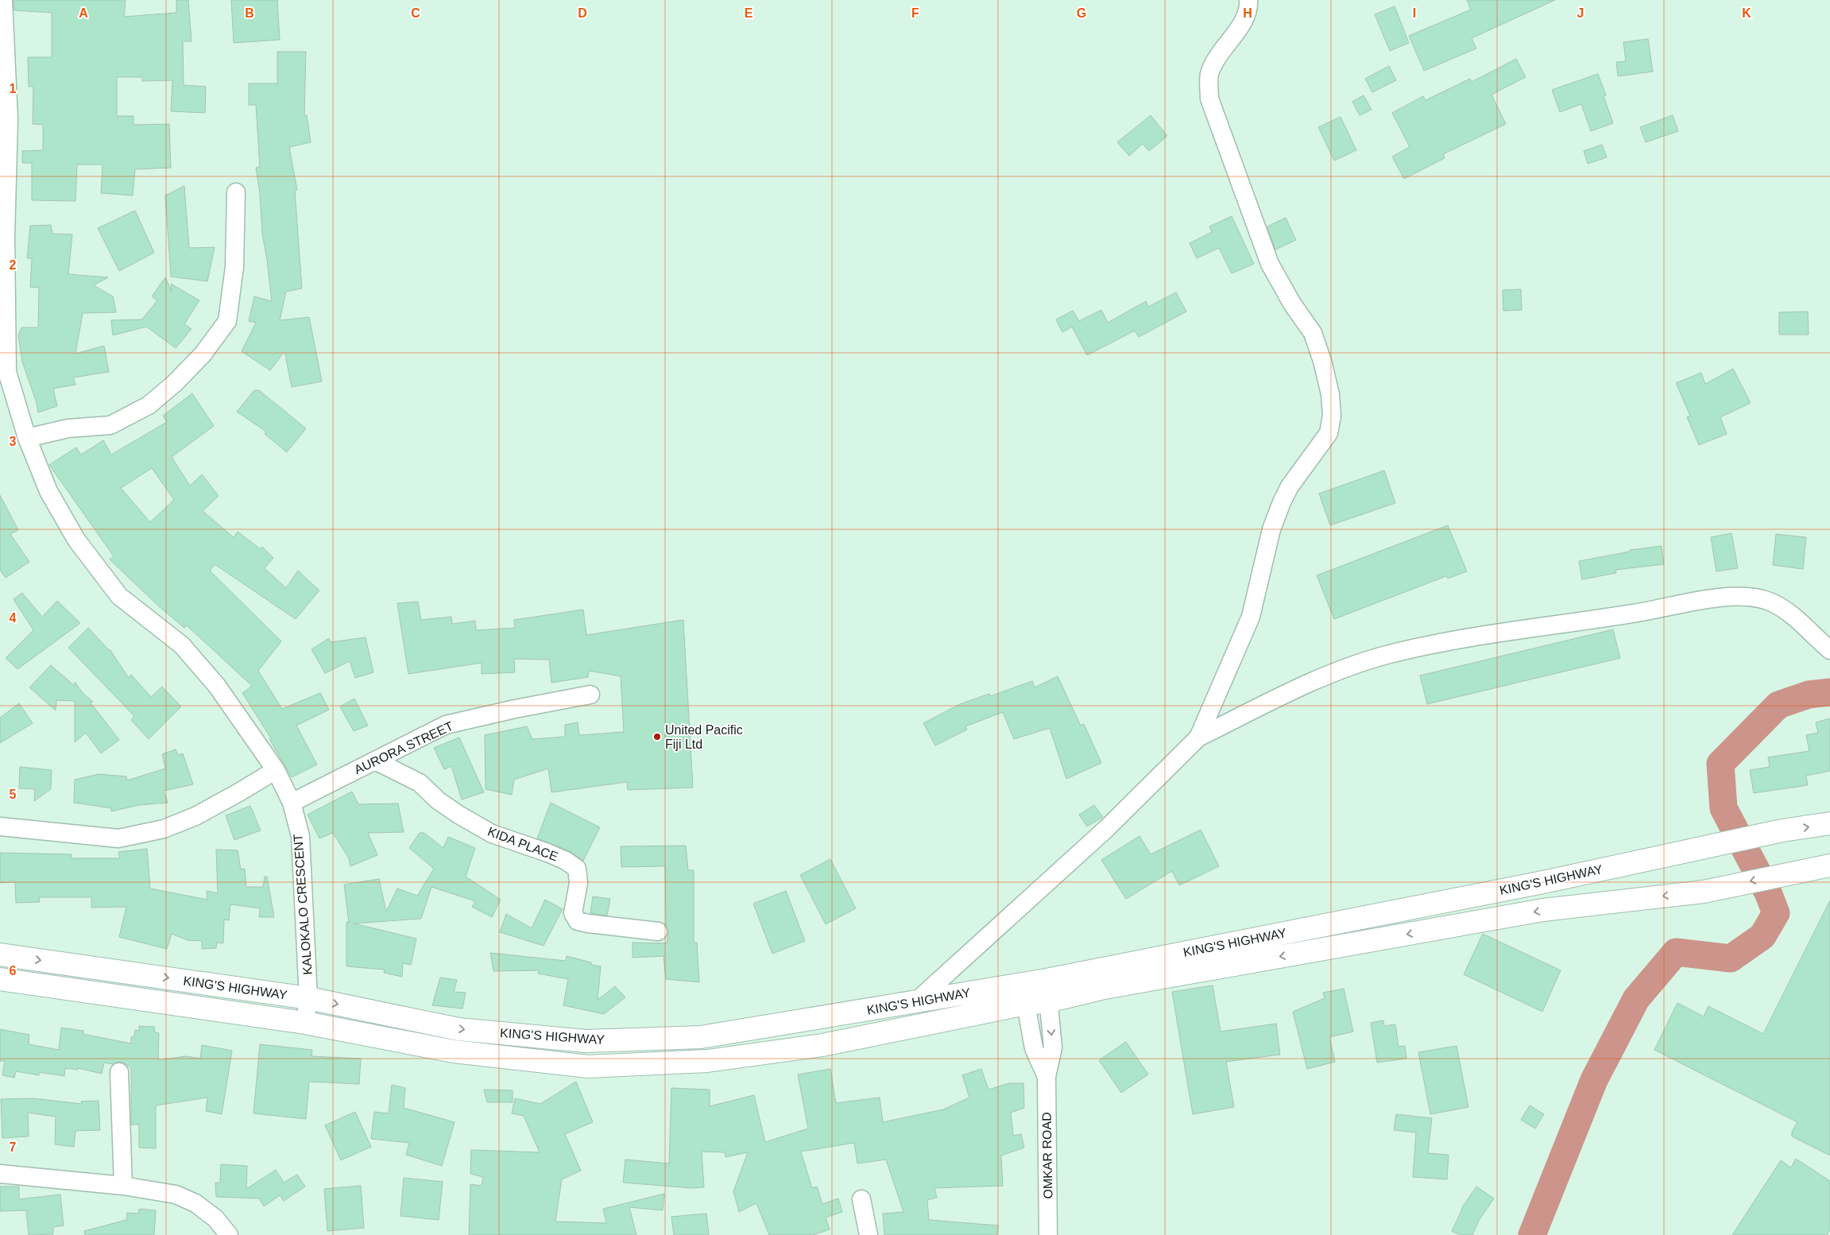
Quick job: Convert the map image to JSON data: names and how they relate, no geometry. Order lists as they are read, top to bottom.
{
  "streets": {
    "highway": ["KING'S HIGHWAY"],
    "street": [
      "AURORA STREET",
      "KIDA PLACE",
      "KALOKALO CRESCENT",
      "OMKAR ROAD"
    ]
  },
  "crossings": [
    ["AURORA STREET", "KIDA PLACE"],
    ["AURORA STREET", "KALOKALO CRESCENT"],
    ["KING'S HIGHWAY", "KALOKALO CRESCENT"],
    ["KING'S HIGHWAY", "OMKAR ROAD"]
  ],
  "places": ["United Pacific Fiji Ltd"],
  "grid": {
    "columns": [
      "A",
      "B",
      "C",
      "D",
      "E",
      "F",
      "G",
      "H",
      "I",
      "J",
      "K"
    ],
    "rows": [
      "1",
      "2",
      "3",
      "4",
      "5",
      "6",
      "7"
    ]
  }
}
